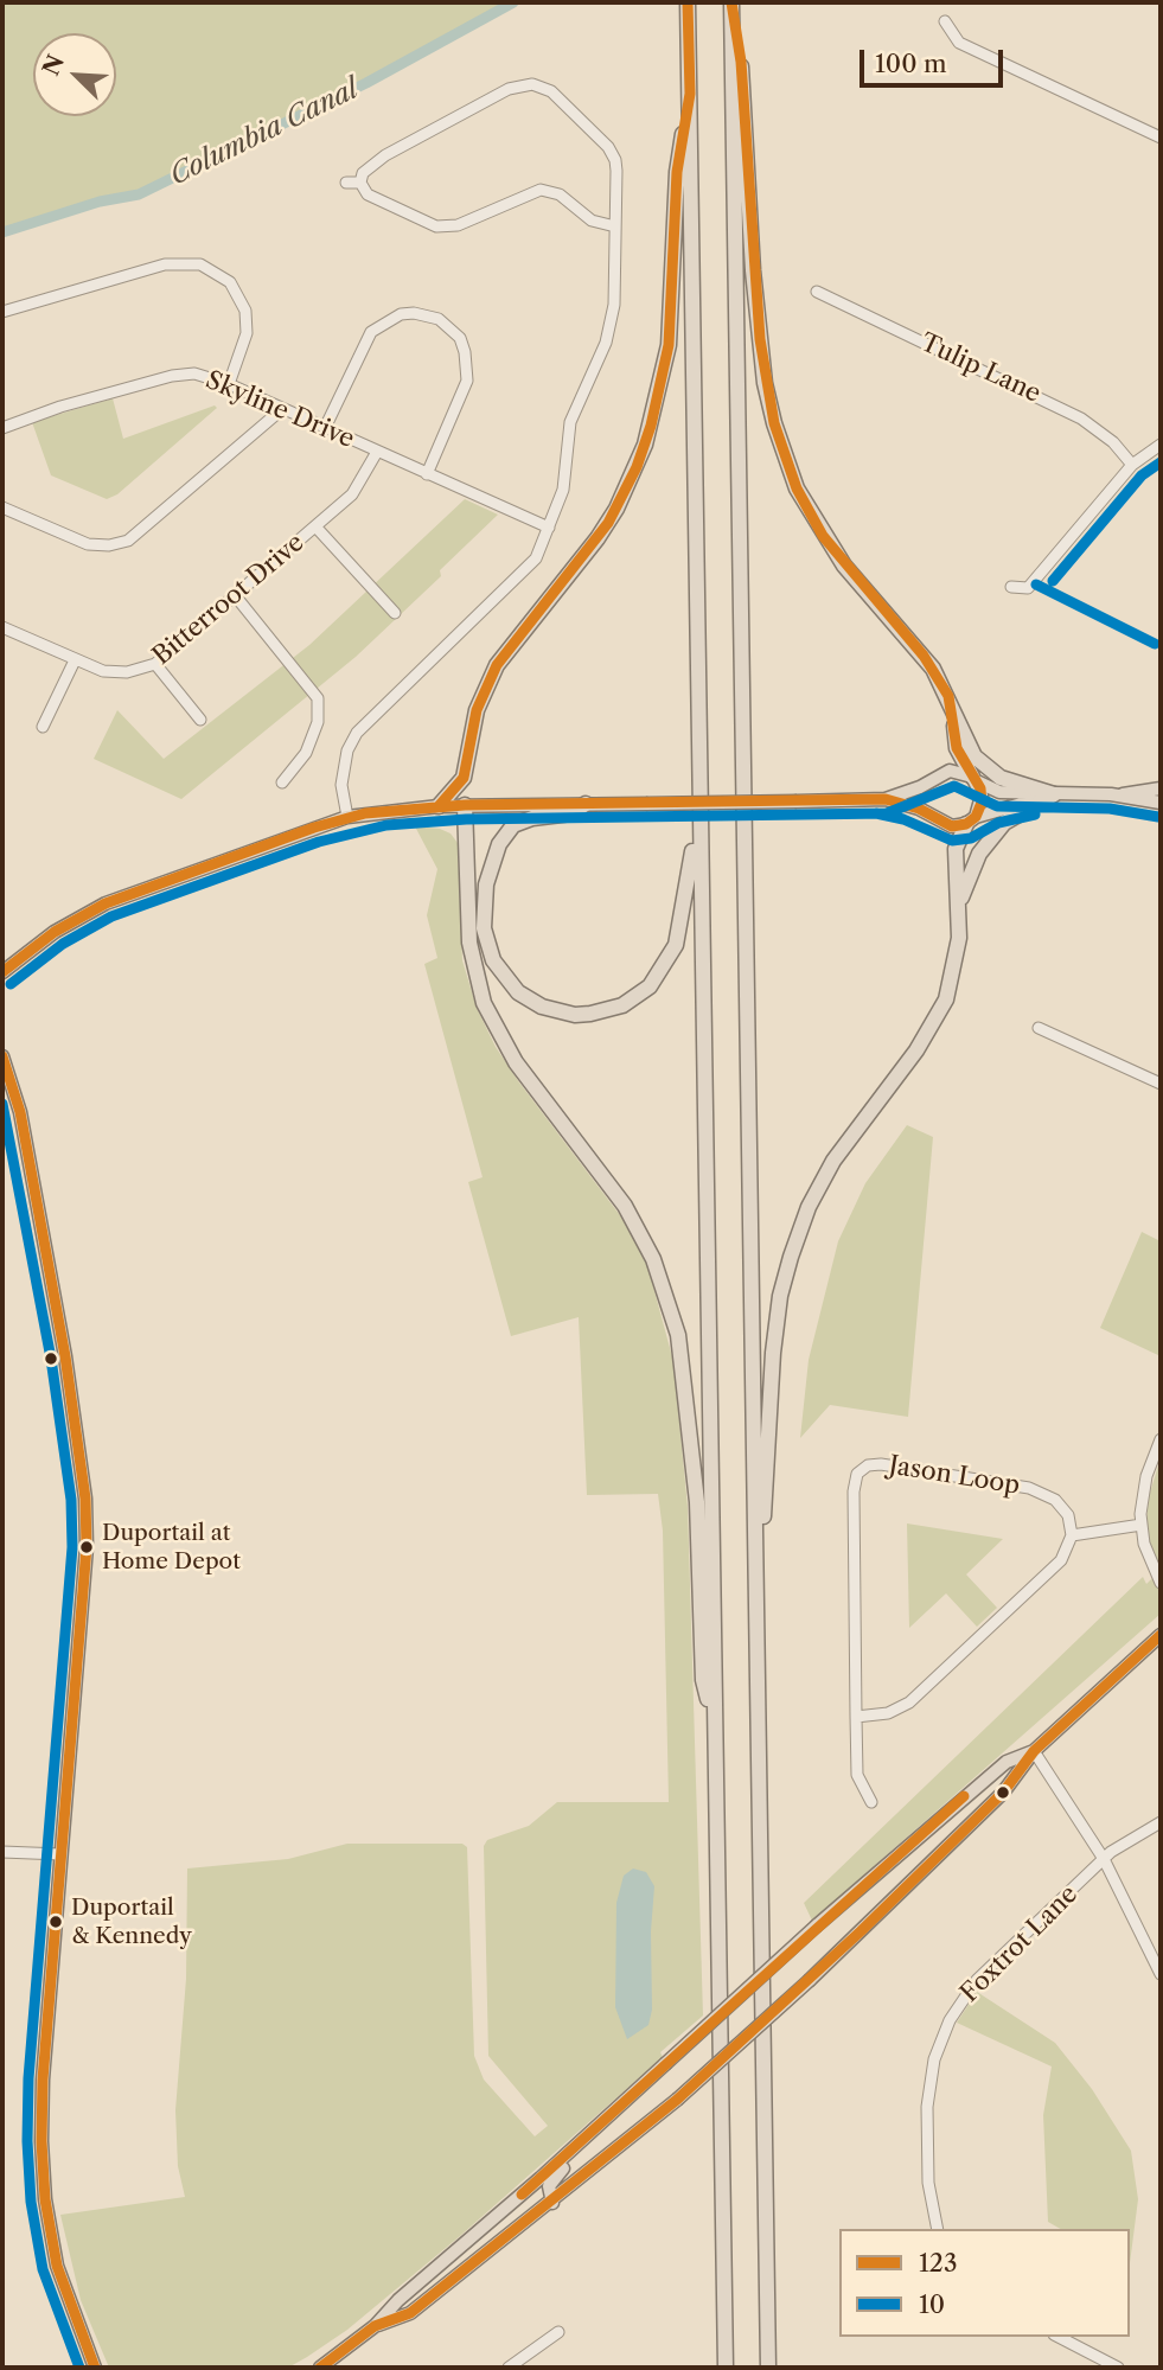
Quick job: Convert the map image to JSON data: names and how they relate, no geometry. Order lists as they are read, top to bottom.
{
  "streets": {
    "street": [
      "Tulip Lane",
      "Skyline Drive",
      "Bitterroot Drive",
      "Jason Loop",
      "Foxtrot Lane"
    ]
  },
  "crossings": [
    ["Skyline Drive", "Bitterroot Drive"]
  ],
  "water": ["Columbia Canal"],
  "places": ["Duportail at Home Depot", "Duportail & Kennedy"],
  "lines": ["transit line 123", "transit line 10"],
  "legend": ["123", "10"],
  "scale_bar": "100 m",
  "north": "top left"
}
